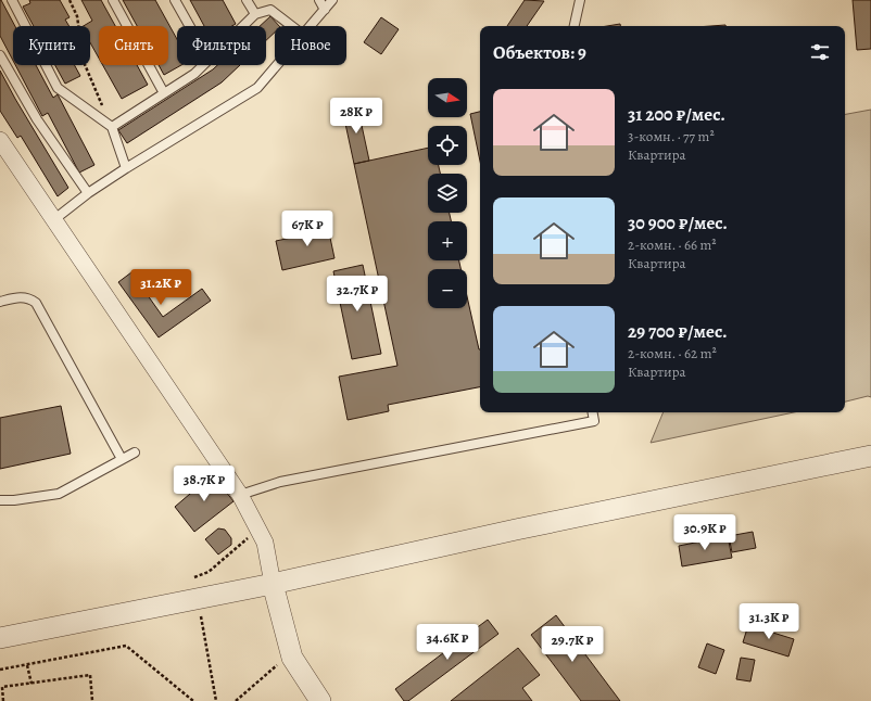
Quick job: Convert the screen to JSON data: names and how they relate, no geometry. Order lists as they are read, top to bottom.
{
  "north": "right",
  "page": {
    "chip": [
      "Купить",
      "Снять",
      "Фильтры",
      "Новое"
    ],
    "heading": "Объектов: 9",
    "map_buttons": ["+", "−"],
    "list": [
      {
        "name": "31 200 ₽/мес.",
        "note": "3-комн. · 77 m² · Квартира"
      },
      {
        "name": "30 900 ₽/мес.",
        "note": "2-комн. · 66 m² · Квартира"
      },
      {
        "name": "29 700 ₽/мес.",
        "note": "2-комн. · 62 m² · Квартира"
      }
    ],
    "price": [
      "28K ₽",
      "67K ₽",
      "31.2K ₽",
      "32.7K ₽",
      "38.7K ₽",
      "30.9K ₽",
      "31.3K ₽",
      "34.6K ₽",
      "29.7K ₽"
    ]
  }
}
